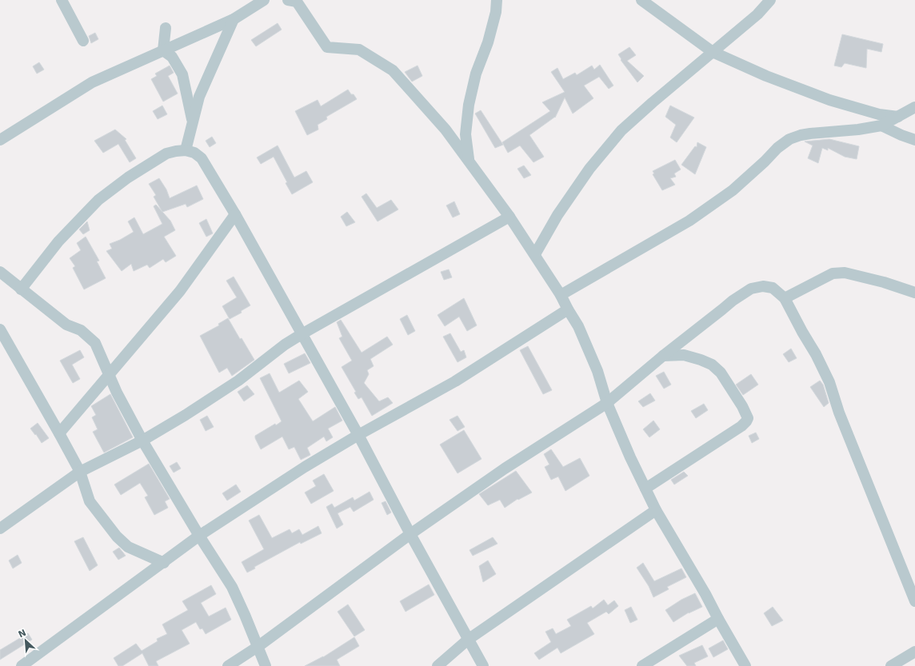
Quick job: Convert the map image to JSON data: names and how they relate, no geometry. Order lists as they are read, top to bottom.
{
  "north": "top left"
}
